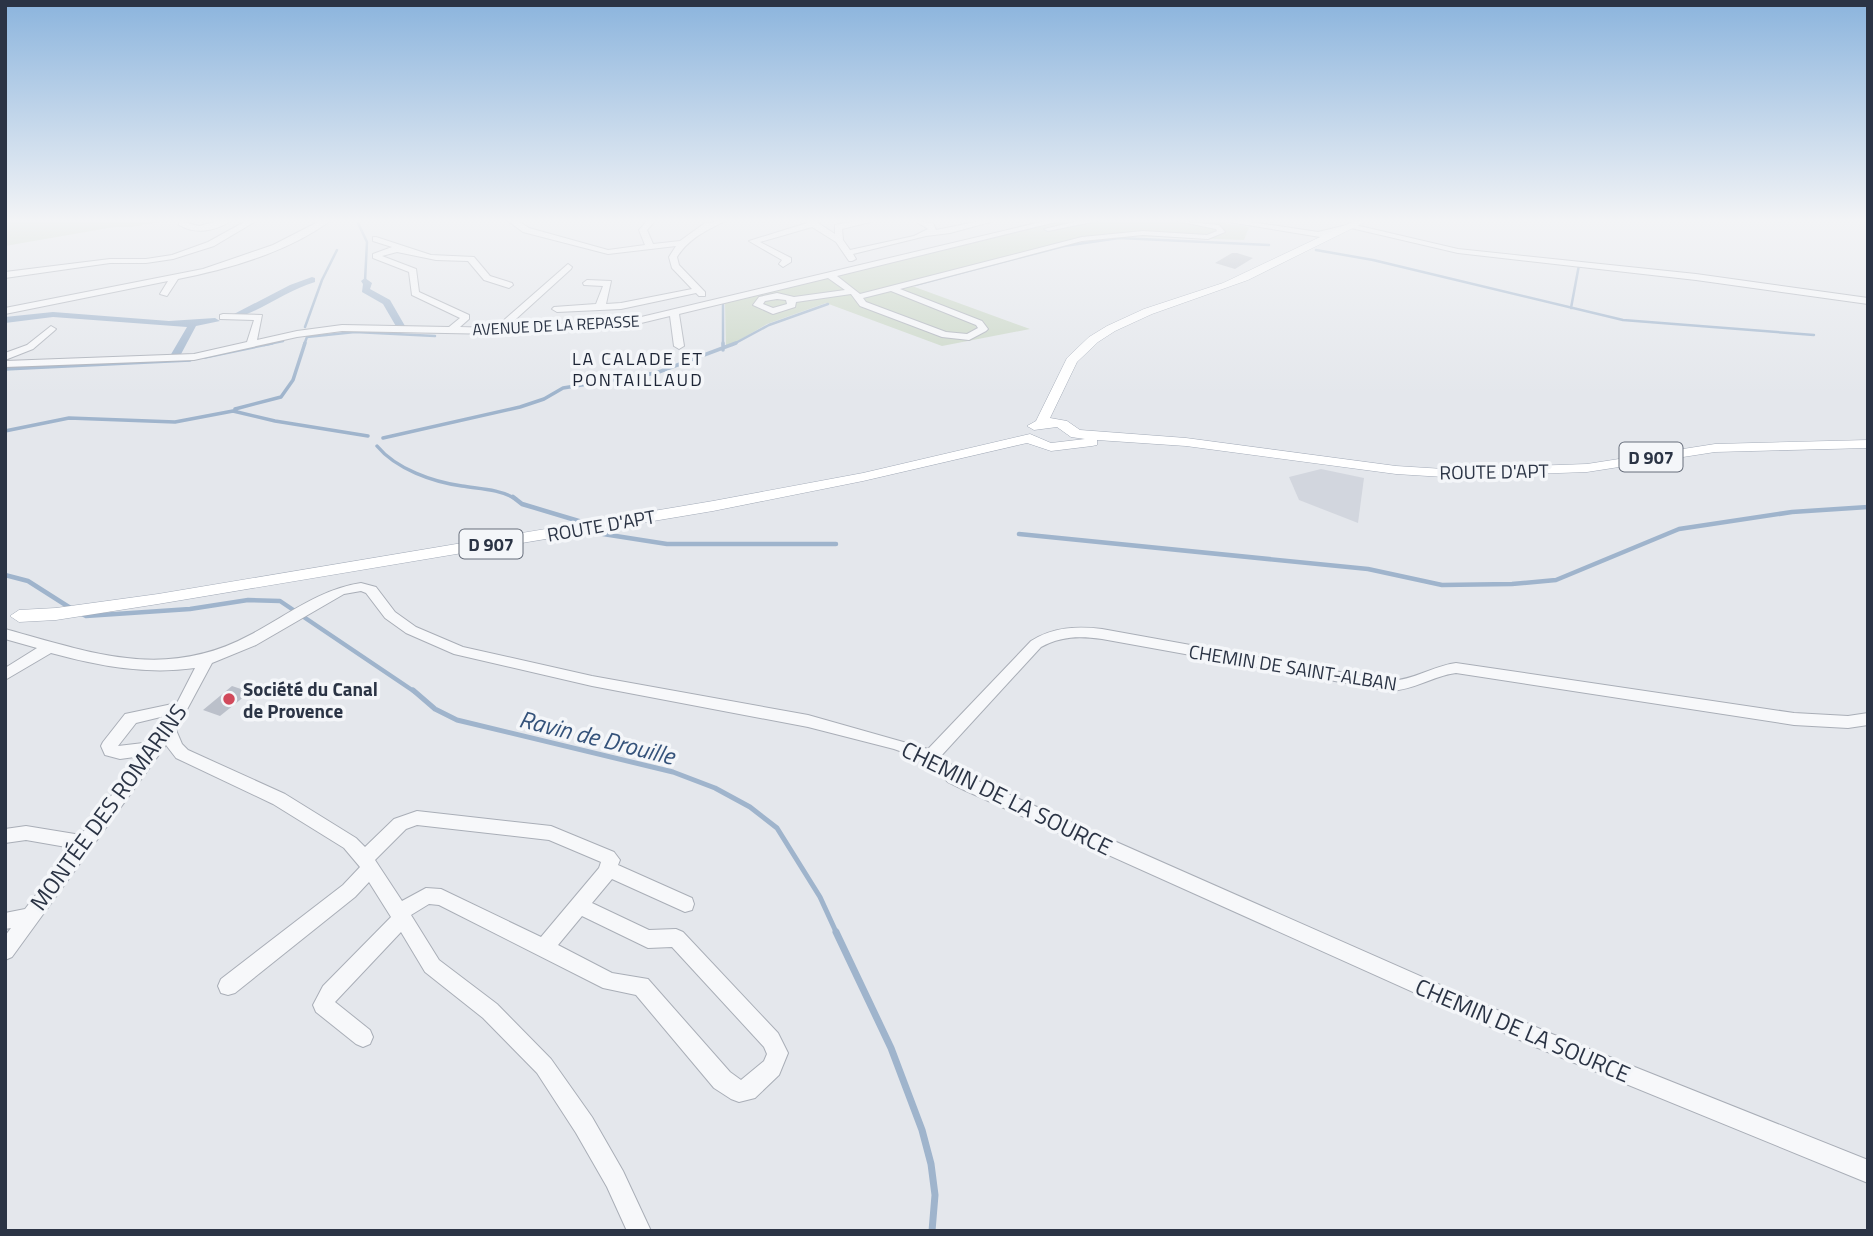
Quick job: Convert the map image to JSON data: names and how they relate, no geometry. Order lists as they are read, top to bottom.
{
  "streets": {
    "main road": ["D 907", "ROUTE D'APT"],
    "street": [
      "AVENUE DE LA REPASSE",
      "CHEMIN DE SAINT-ALBAN",
      "CHEMIN DE LA SOURCE",
      "MONTÉE DES ROMARINS"
    ]
  },
  "crossings": [
    ["ROUTE D'APT", "CHEMIN DE LA SOURCE"],
    ["CHEMIN DE SAINT-ALBAN", "CHEMIN DE LA SOURCE"],
    ["CHEMIN DE LA SOURCE", "MONTÉE DES ROMARINS"]
  ],
  "districts": ["LA CALADE ET PONTAILLAUD"],
  "water": ["Ravin de Drouille"],
  "places": ["Société du Canal de Provence"]
}
